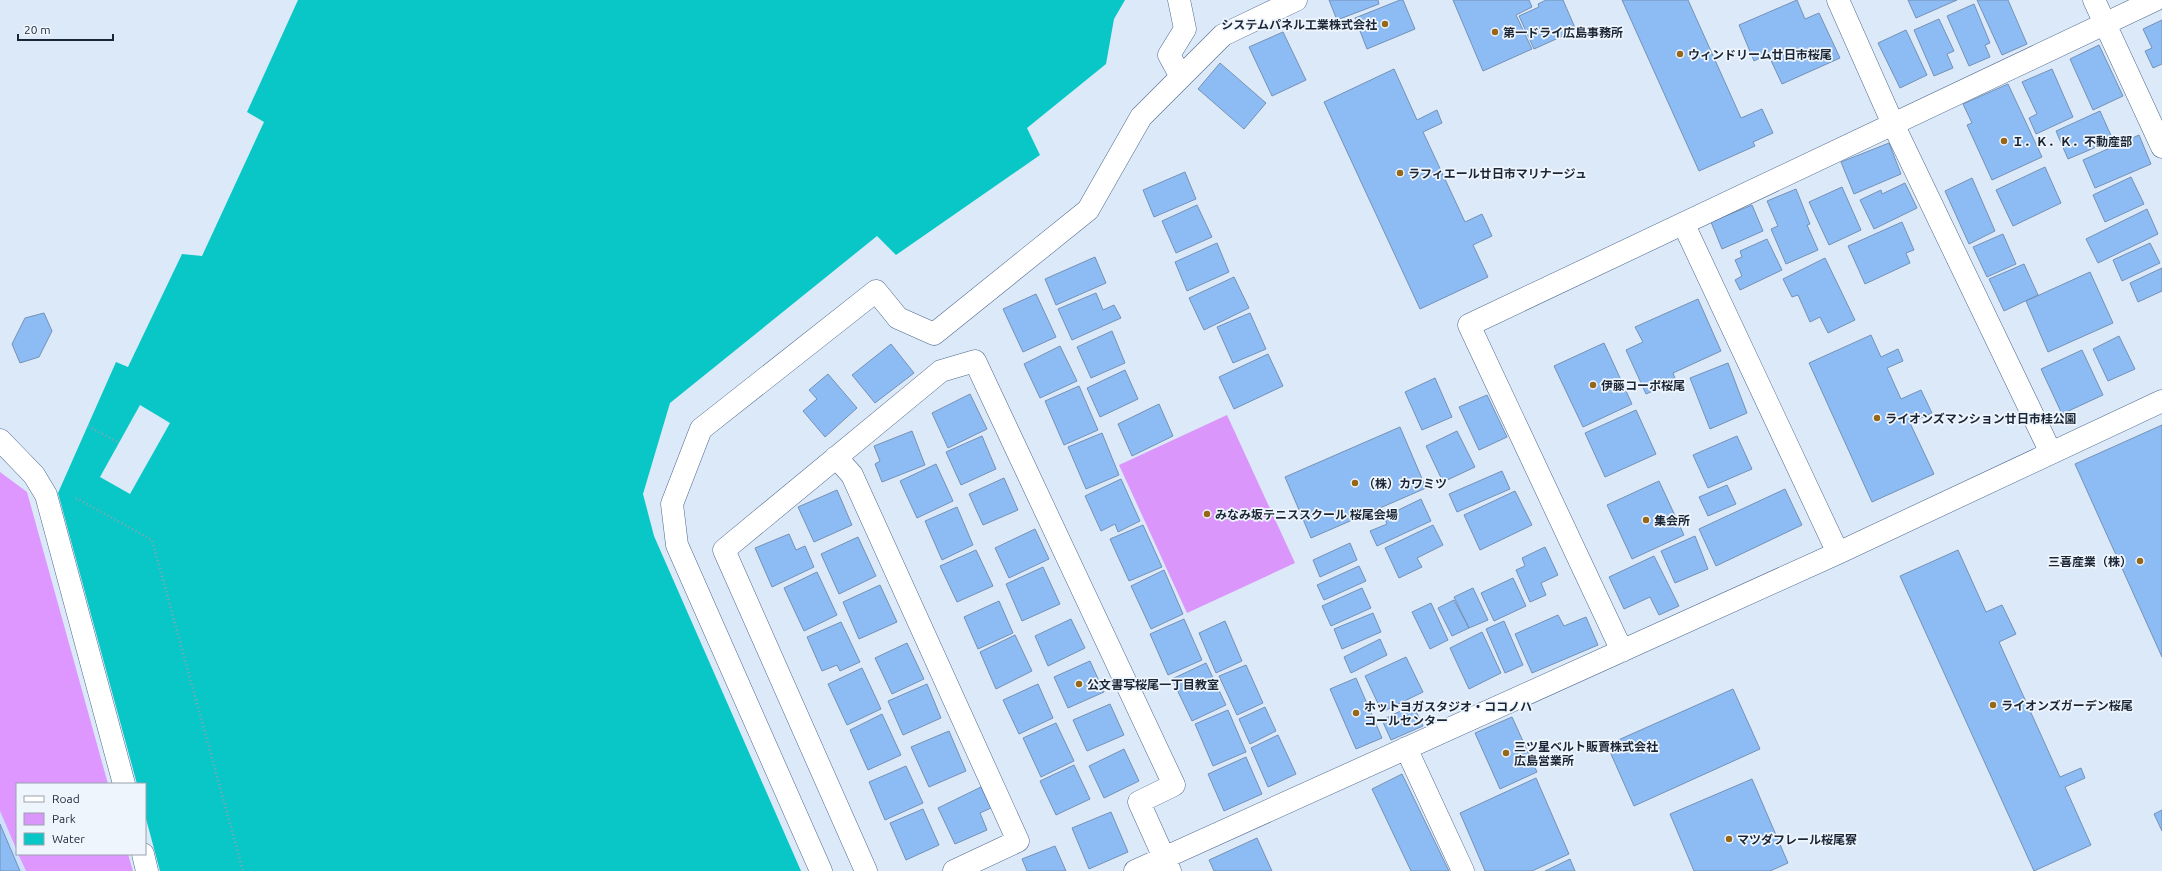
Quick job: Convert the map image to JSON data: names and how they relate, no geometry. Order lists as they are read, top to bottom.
{
  "places": [
    "システムパネル工業株式会社",
    "第一ドライ広島事務所",
    "ウィンドリーム廿日市桜尾",
    "Ｉ．Ｋ．Ｋ．不動産部",
    "ラフィエール廿日市マリナージュ",
    "伊藤コーポ桜尾",
    "ライオンズマンション廿日市桂公園",
    "（株）カワミツ",
    "みなみ坂テニススクール 桜尾会場",
    "集会所",
    "三喜産業（株）",
    "公文書写桜尾一丁目教室",
    "ライオンズガーデン桜尾",
    "ホットヨガスタジオ・ココノハ コールセンター",
    "三ツ星ベルト販賣株式会社 広島営業所",
    "マツダフレール桜尾寮"
  ],
  "legend": ["Road", "Park", "Water"],
  "scale_bar": "20 m"
}
